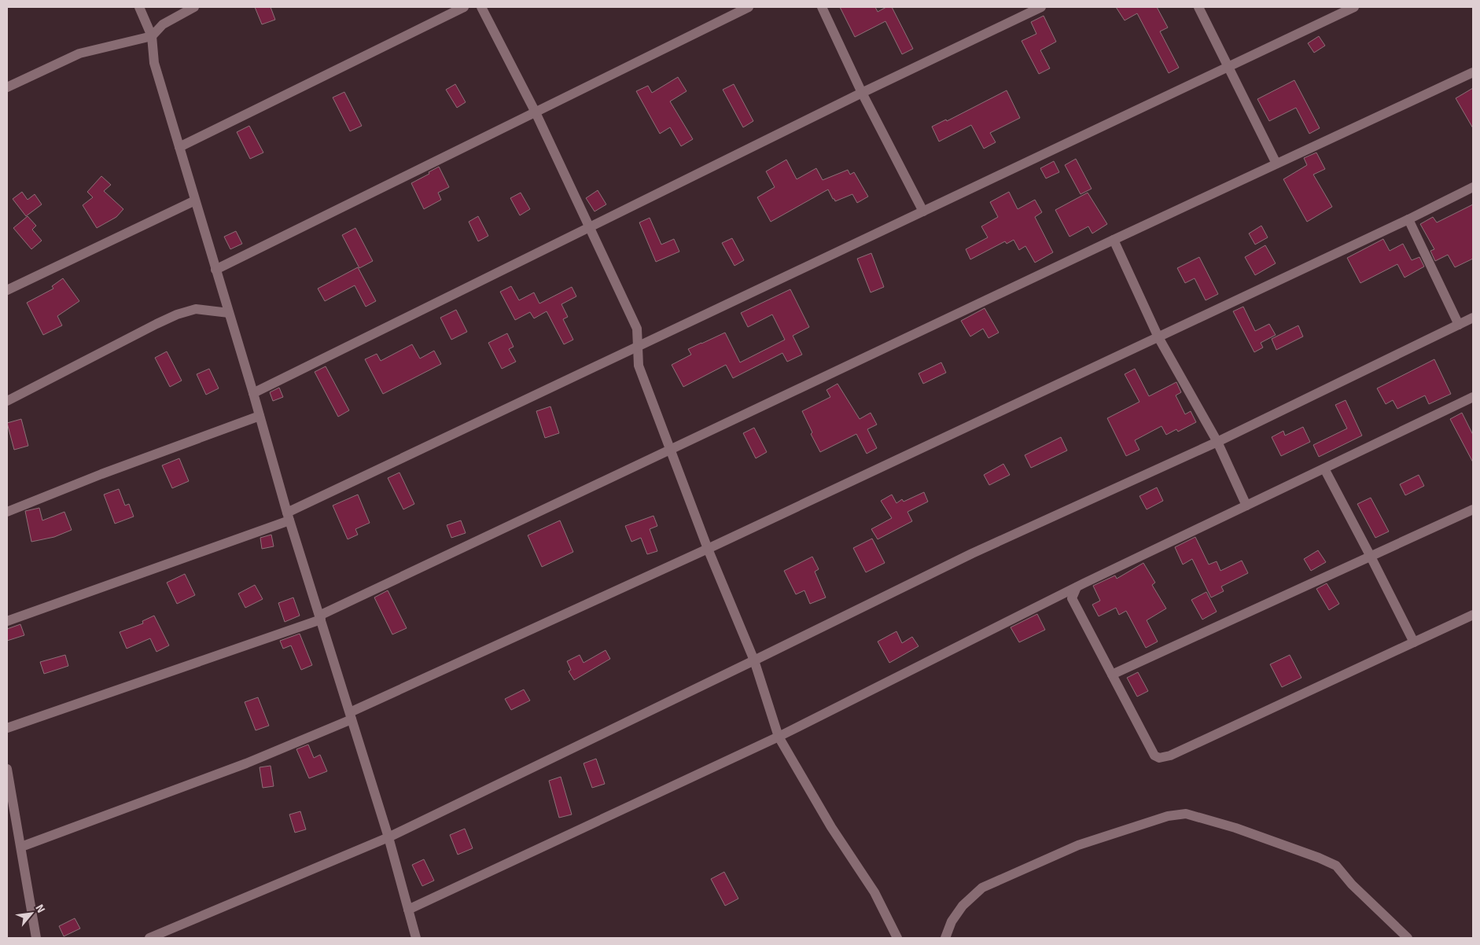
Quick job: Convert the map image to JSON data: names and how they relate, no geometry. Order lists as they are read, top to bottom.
{
  "north": "top right"
}
